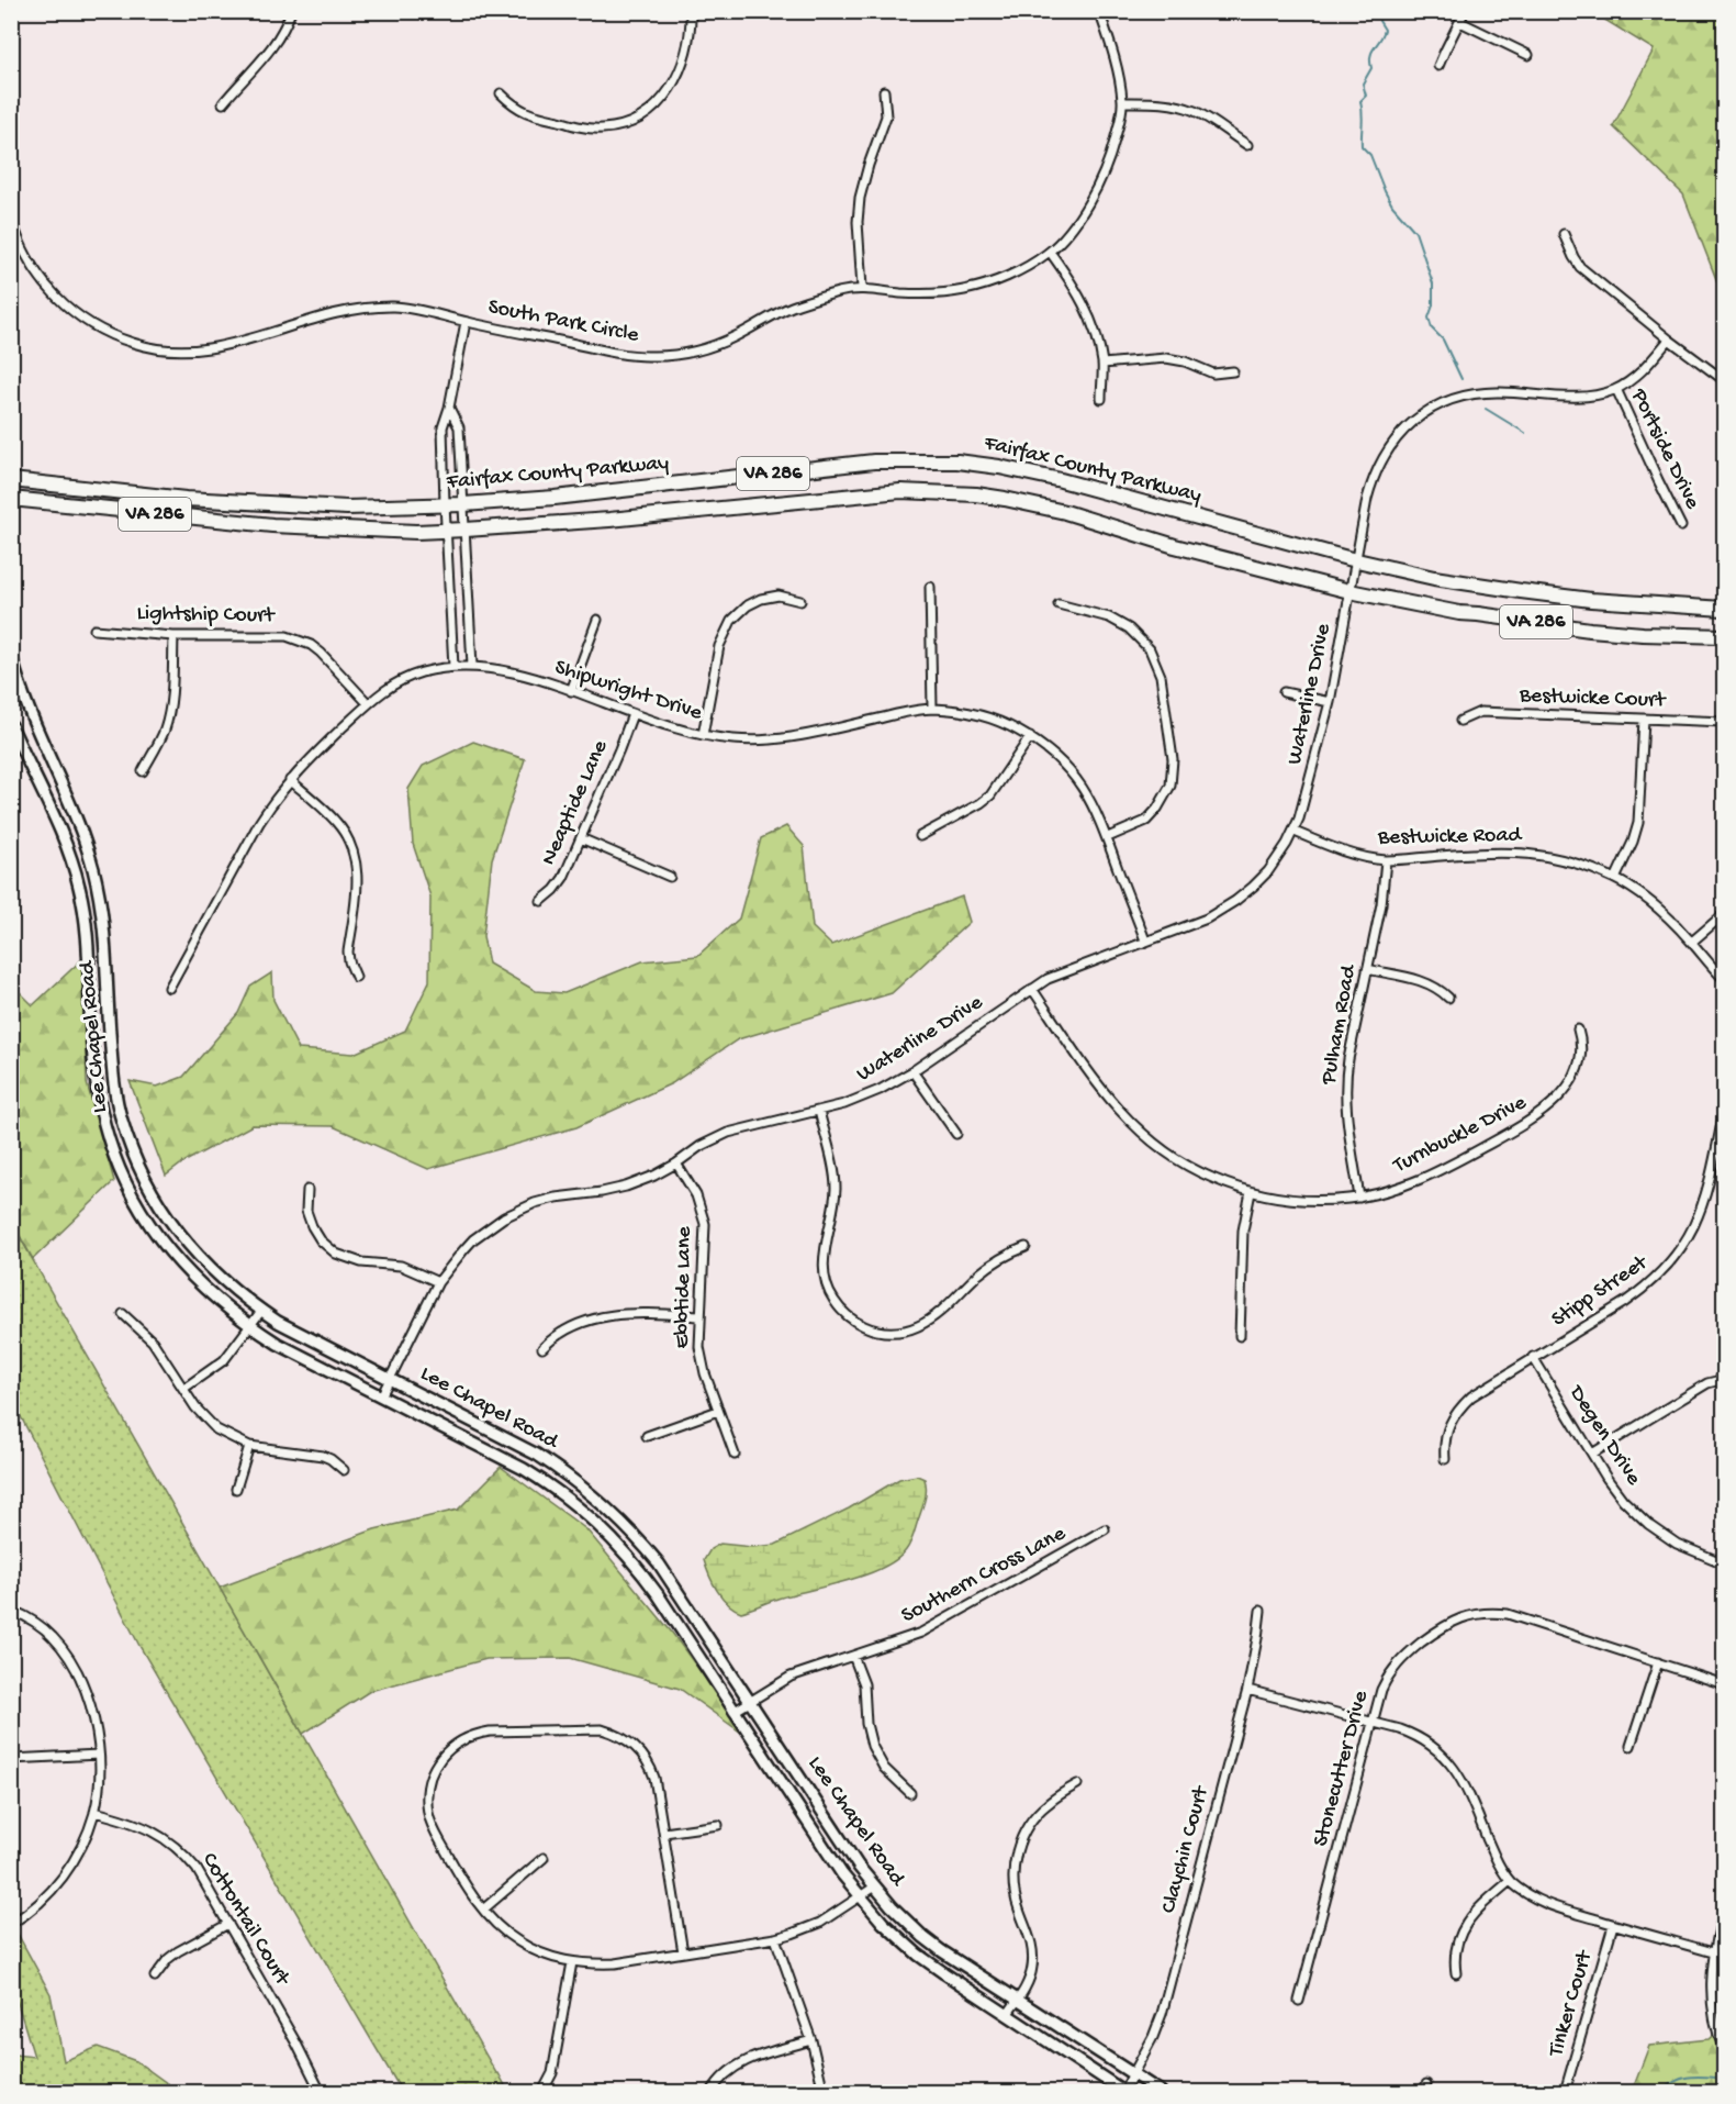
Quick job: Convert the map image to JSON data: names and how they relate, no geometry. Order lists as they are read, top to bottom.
{
  "streets": {
    "highway": ["Fairfax County Parkway", "VA 286"],
    "main road": ["Lee Chapel Road"],
    "street": [
      "South Park Circle",
      "Portside Drive",
      "Lightship Court",
      "Shipwright Drive",
      "Waterline Drive",
      "Bestwicke Court",
      "Neaptide Lane",
      "Bestwicke Road",
      "Pulham Road",
      "Turnbuckle Drive",
      "Ebbtide Lane",
      "Stipp Street",
      "Degen Drive",
      "Southern Cross Lane",
      "Stonecutter Drive",
      "Claychin Court",
      "Cottontail Court",
      "Tinker Court"
    ]
  },
  "crossings": [
    ["Portside Drive", "Fairfax County Parkway"],
    ["Portside Drive", "VA 286"],
    ["Portside Drive", "Waterline Drive"],
    ["VA 286", "Waterline Drive"],
    ["Lightship Court", "Shipwright Drive"],
    ["Shipwright Drive", "Waterline Drive"],
    ["Shipwright Drive", "Neaptide Lane"],
    ["Waterline Drive", "Bestwicke Road"],
    ["Waterline Drive", "Lee Chapel Road"],
    ["Waterline Drive", "Turnbuckle Drive"],
    ["Waterline Drive", "Ebbtide Lane"],
    ["Bestwicke Road", "Pulham Road"],
    ["Pulham Road", "Turnbuckle Drive"],
    ["Lee Chapel Road", "Southern Cross Lane"],
    ["Lee Chapel Road", "Claychin Court"],
    ["Stipp Street", "Degen Drive"]
  ]
}
